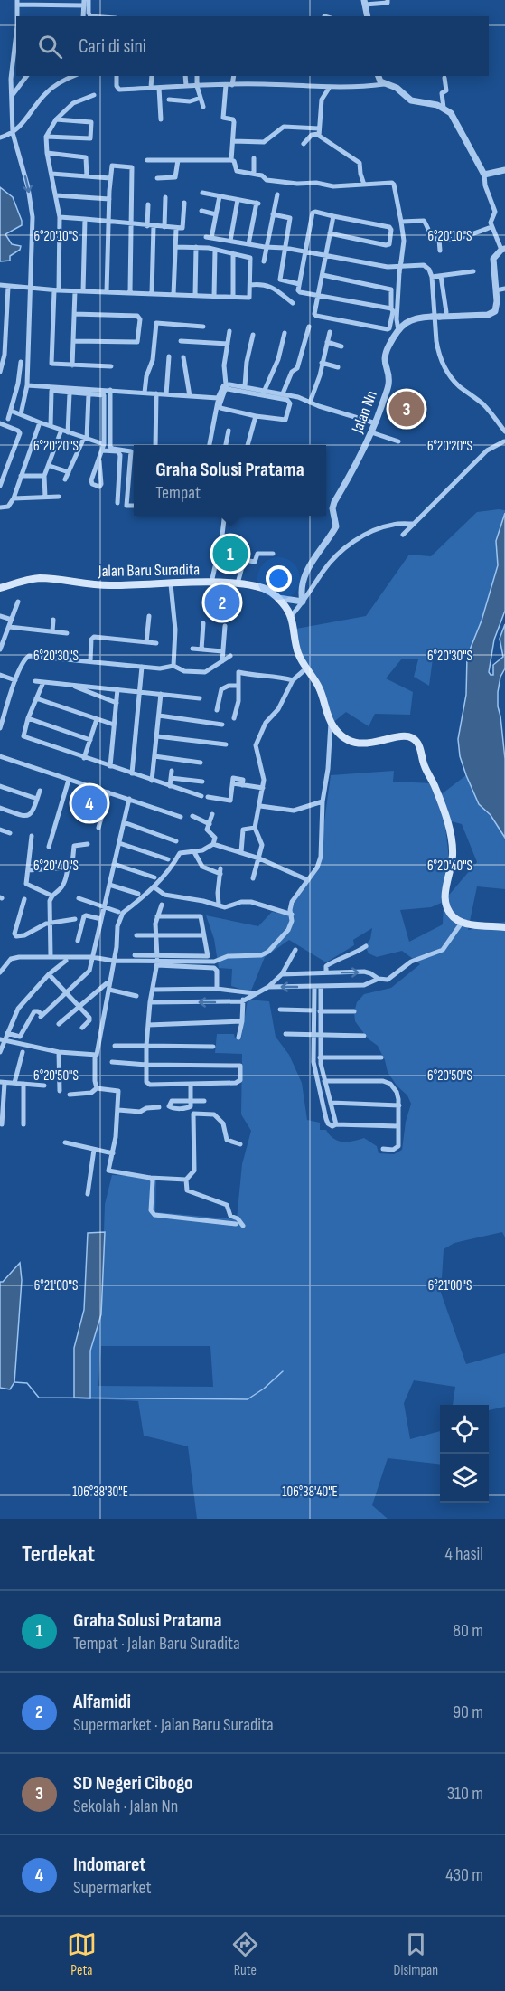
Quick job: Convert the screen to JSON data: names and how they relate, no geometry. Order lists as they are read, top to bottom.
{
  "streets": {
    "main road": ["Jalan Baru Suradita"],
    "street": ["Jalan Nn"]
  },
  "page": {
    "search": "Cari di sini",
    "pins": [
      "3",
      "1",
      "2",
      "4"
    ],
    "popup": ["Graha Solusi Pratama", "Tempat"],
    "heading": ["Terdekat", "4 hasil"],
    "list": [
      {
        "mark": "1",
        "name": "Graha Solusi Pratama",
        "note": "Tempat · Jalan Baru Suradita",
        "value": "80 m"
      },
      {
        "mark": "2",
        "name": "Alfamidi",
        "note": "Supermarket · Jalan Baru Suradita",
        "value": "90 m"
      },
      {
        "mark": "3",
        "name": "SD Negeri Cibogo",
        "note": "Sekolah · Jalan Nn",
        "value": "310 m"
      },
      {
        "mark": "4",
        "name": "Indomaret",
        "note": "Supermarket",
        "value": "430 m"
      }
    ],
    "nav": ["Peta", "Rute", "Disimpan"]
  },
  "coordinates": [
    "6°20'10\"S",
    "6°20'20\"S",
    "6°20'30\"S",
    "6°20'40\"S",
    "6°20'50\"S",
    "6°21'00\"S",
    "106°38'30\"E",
    "106°38'40\"E"
  ]
}
